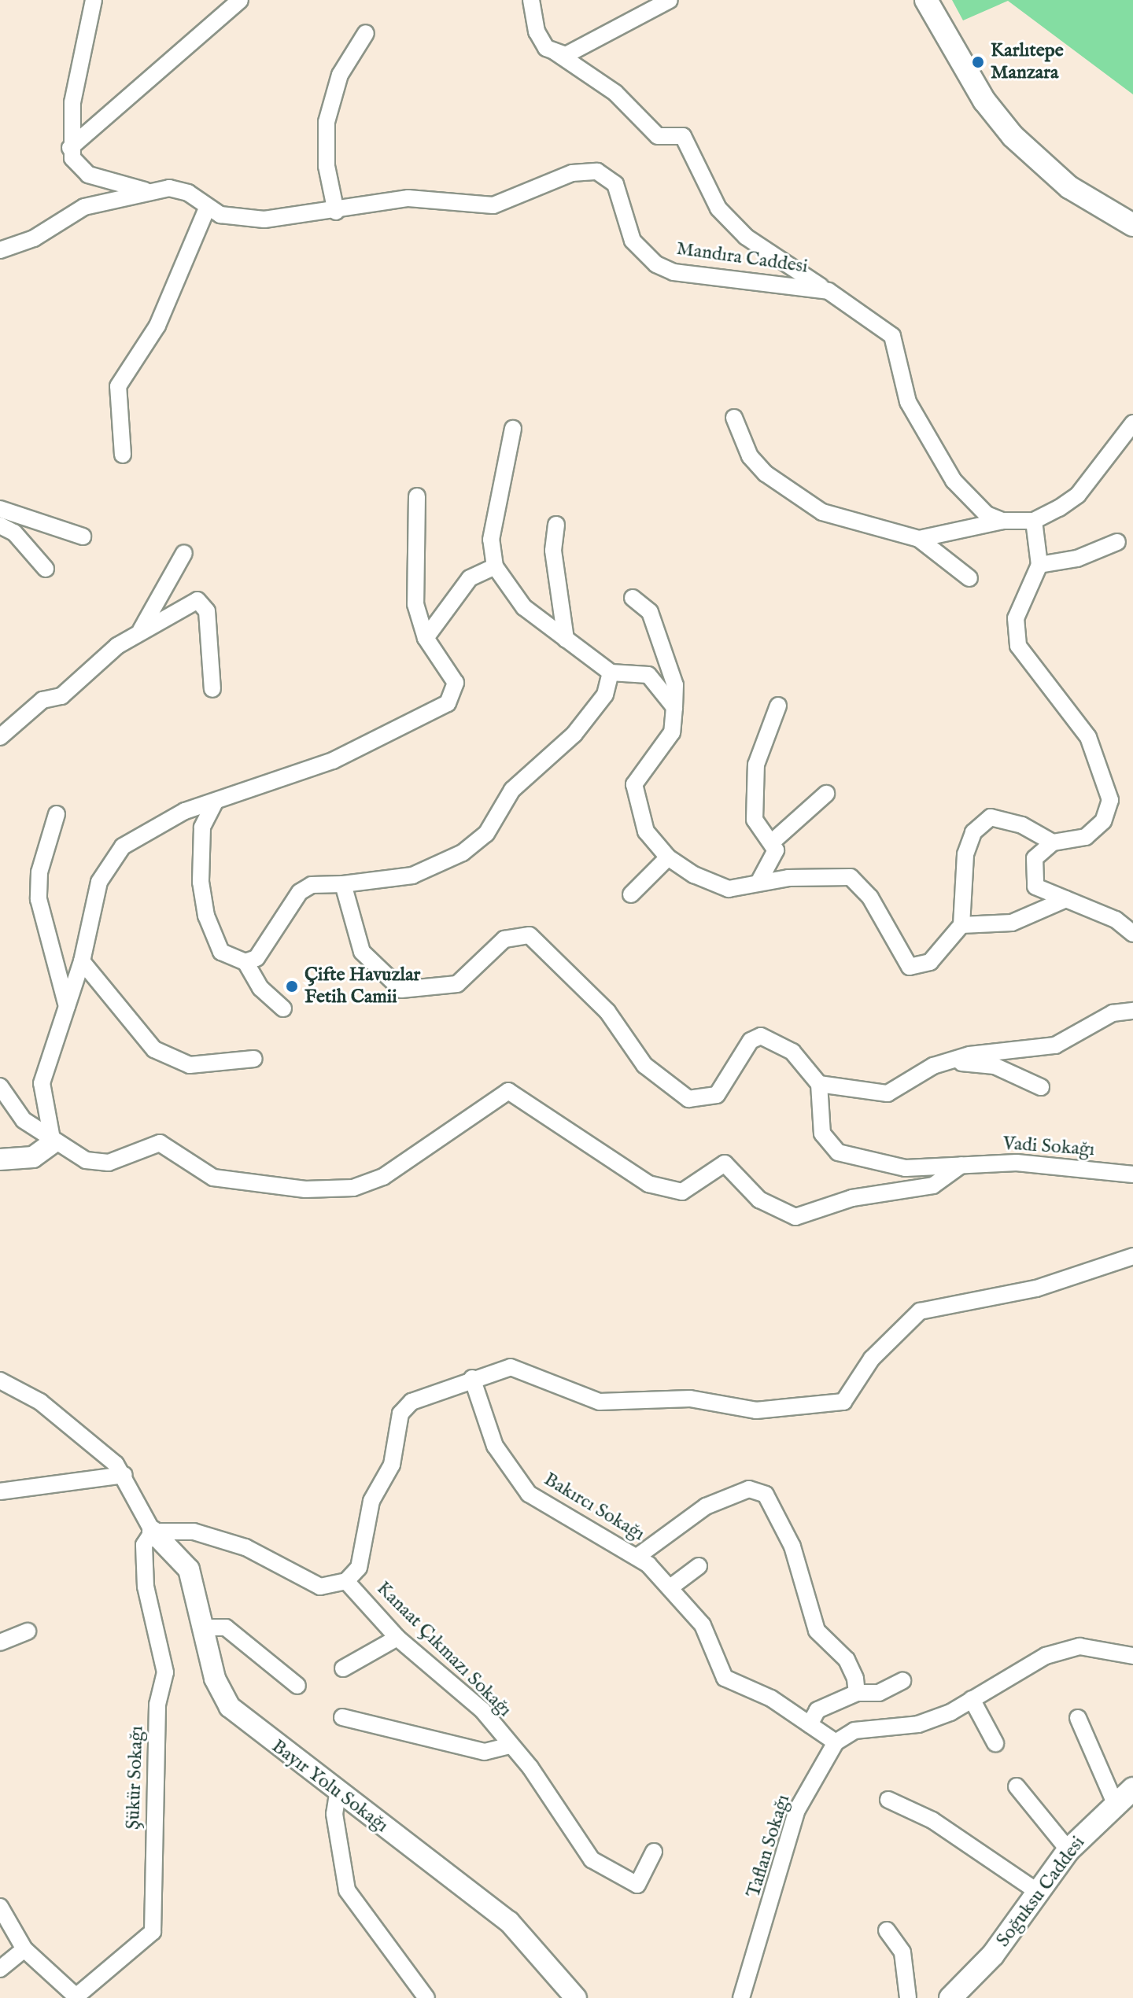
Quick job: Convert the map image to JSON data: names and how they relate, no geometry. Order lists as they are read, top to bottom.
{
  "streets": {
    "main road": ["Soğuksu Caddesi"],
    "street": [
      "Mandıra Caddesi",
      "Vadi Sokağı",
      "Bakırcı Sokağı",
      "Kanaat Çıkmazı Sokağı",
      "Şükür Sokağı",
      "Bayır Yolu Sokağı",
      "Taflan Sokağı"
    ]
  },
  "crossings": [
    ["Bakırcı Sokağı", "Taflan Sokağı"],
    ["Şükür Sokağı", "Bayır Yolu Sokağı"]
  ],
  "places": ["Karlıtepe Manzara", "Çifte Havuzlar Fetih Camii"]
}
